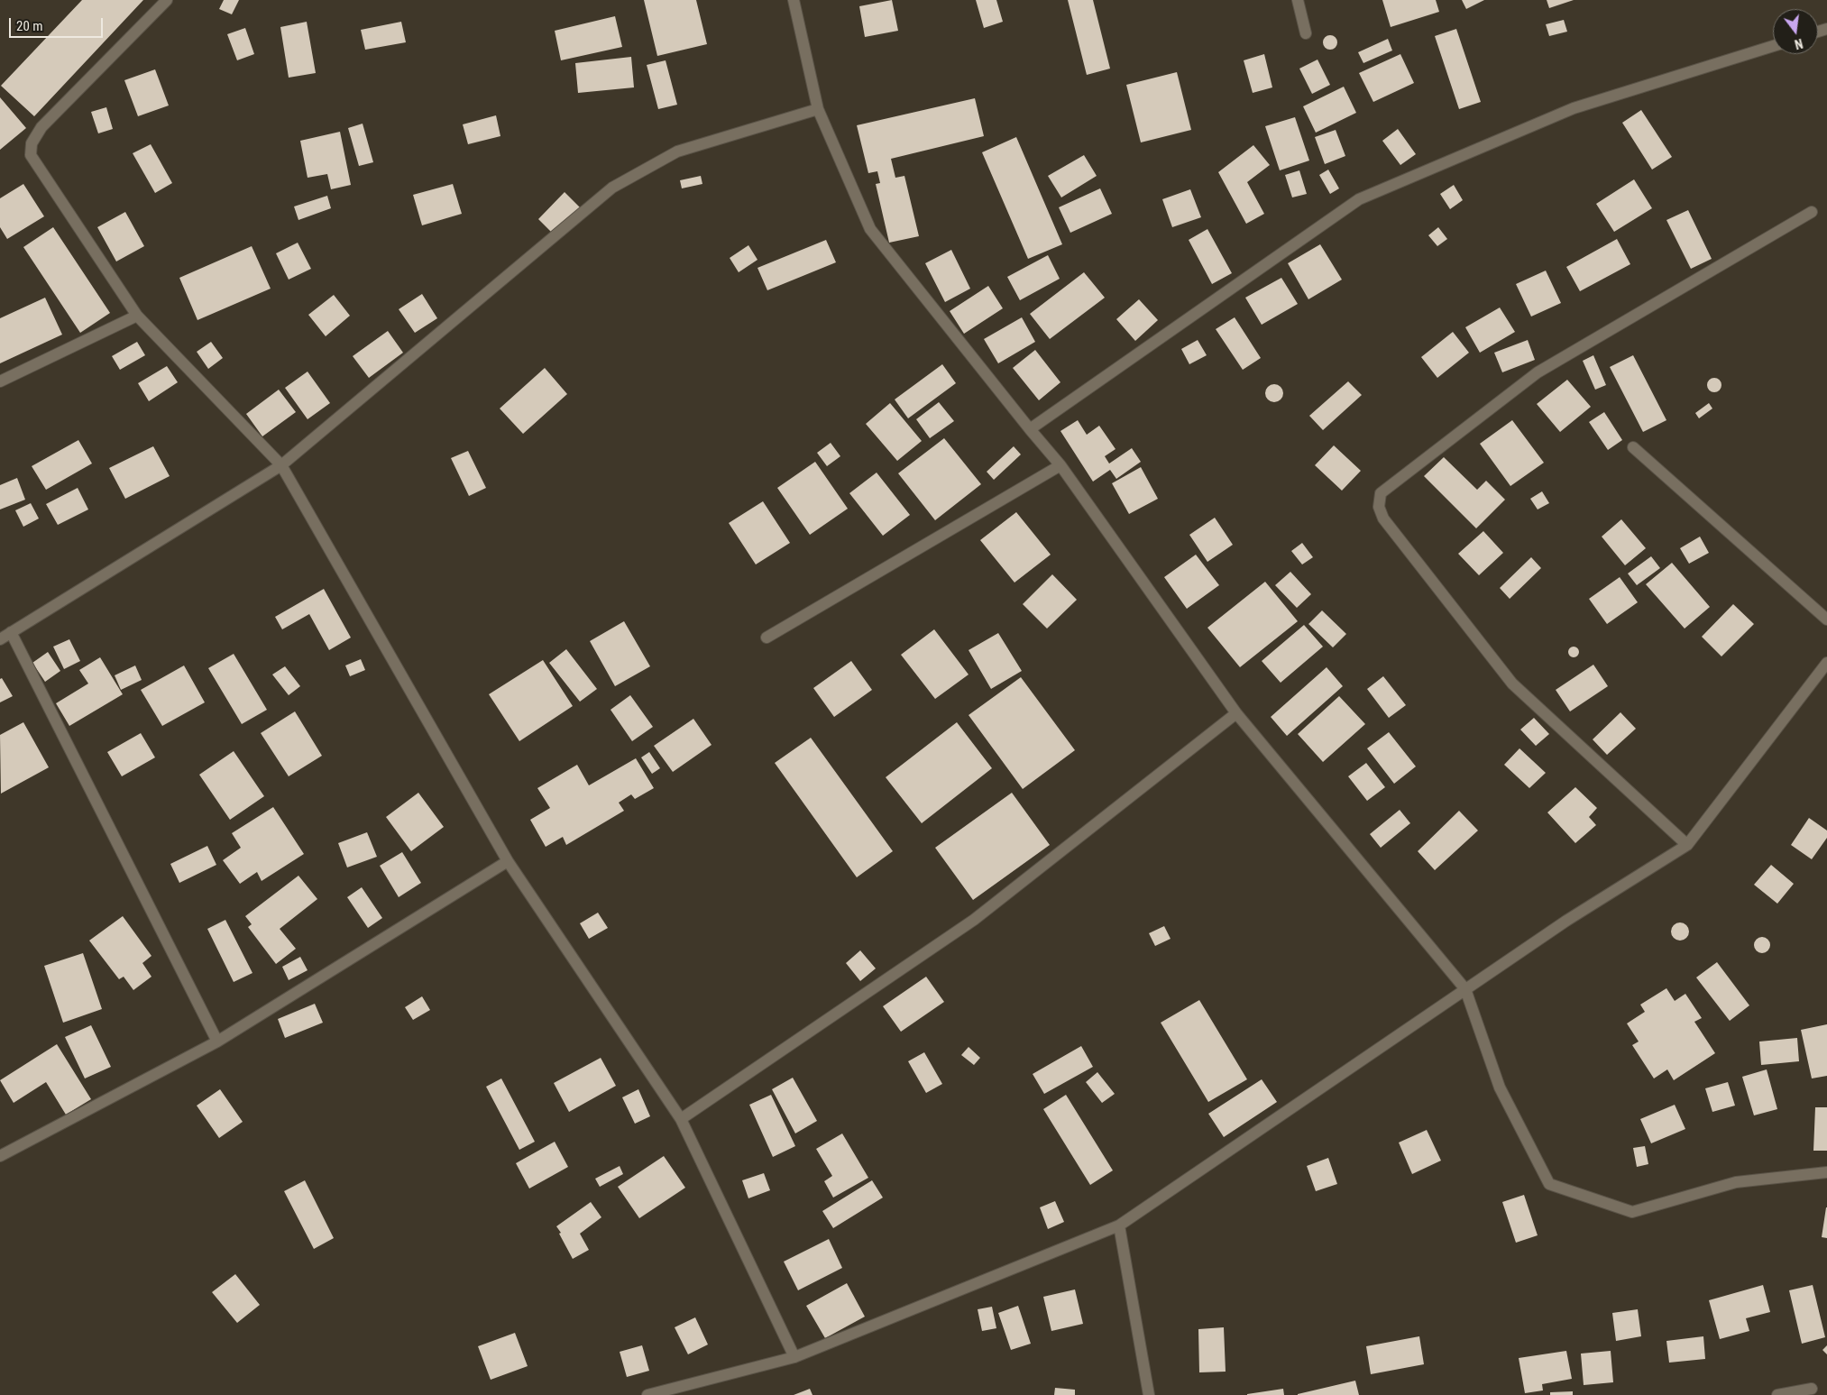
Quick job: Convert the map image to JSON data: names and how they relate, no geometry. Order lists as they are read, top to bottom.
{
  "scale_bar": "20 m",
  "north": "bottom"
}
